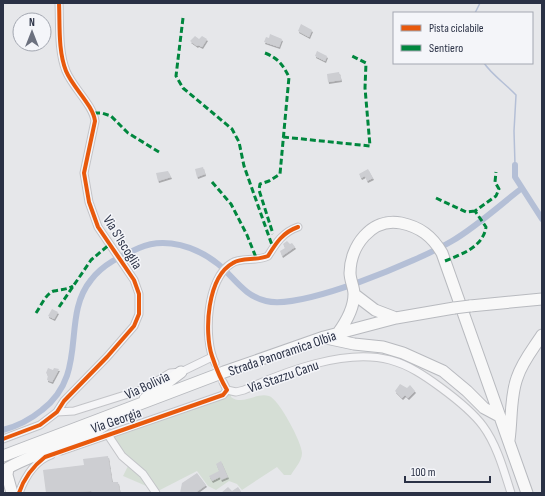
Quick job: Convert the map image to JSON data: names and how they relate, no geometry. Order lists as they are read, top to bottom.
{
  "streets": {
    "highway": ["Strada Panoramica Olbia"],
    "street": [
      "Via S'Iscoglia",
      "Via Stazzu Canu",
      "Via Bolivia",
      "Via Georgia"
    ]
  },
  "crossings": [
    ["Via S'Iscoglia", "Via Bolivia"],
    ["Via Stazzu Canu", "Via Georgia"]
  ],
  "legend": ["Pista ciclabile", "Sentiero"],
  "scale_bar": "100 m",
  "north": "top"
}
